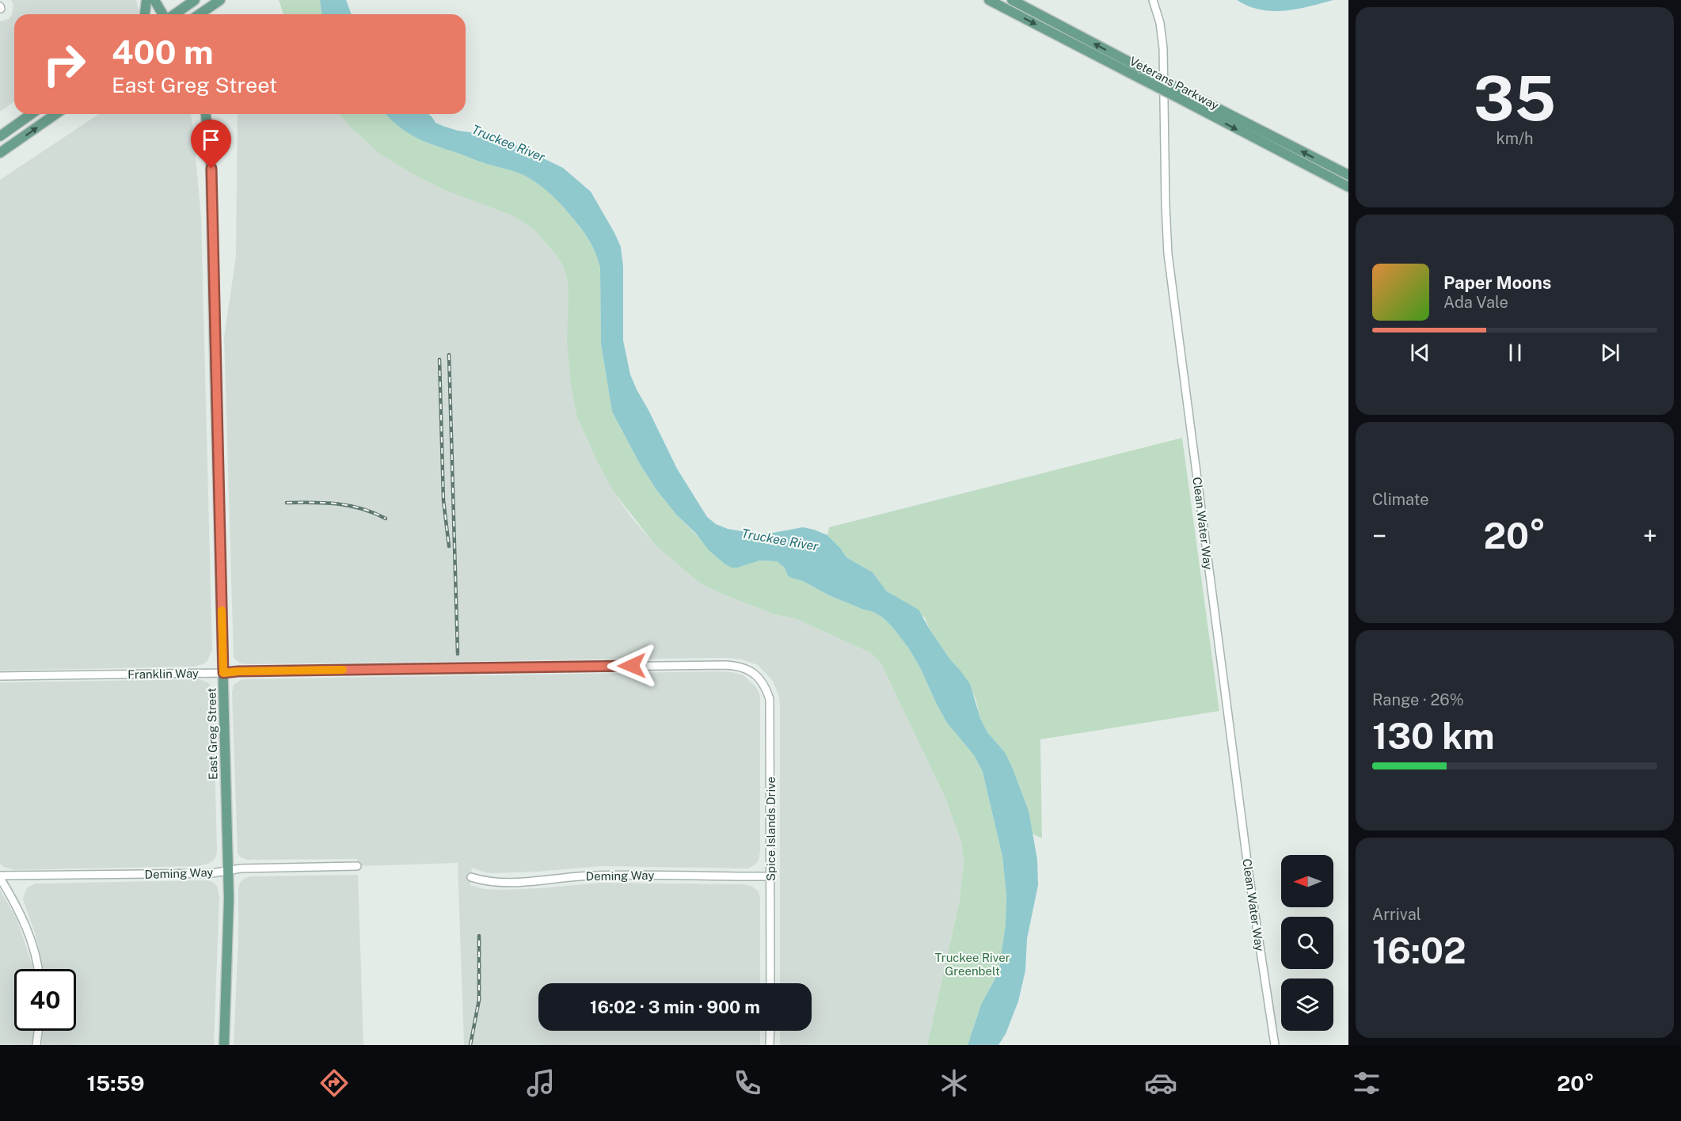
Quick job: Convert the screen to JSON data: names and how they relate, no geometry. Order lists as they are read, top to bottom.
{
  "streets": {
    "main road": ["Veterans Parkway", "East Greg Street"],
    "street": [
      "Clean Water Way",
      "Franklin Way",
      "Spice Islands Drive",
      "Deming Way"
    ]
  },
  "crossings": [
    ["Franklin Way", "East Greg Street"],
    ["Franklin Way", "Spice Islands Drive"],
    ["East Greg Street", "Deming Way"],
    ["Spice Islands Drive", "Deming Way"]
  ],
  "water": ["Truckee River"],
  "parks": ["Truckee River Greenbelt"],
  "north": "left",
  "page": {
    "tile": [
      ["35", "km/h"],
      "Climate",
      ["Range · 26%", "130 km"],
      ["Arrival", "16:02"]
    ],
    "turn": ["400 m", "East Greg Street"],
    "song": ["Paper Moons", "Ada Vale"],
    "heat": ["−", "20°", "+"],
    "limit": "40",
    "trip": "16:02 · 3 min · 900 m",
    "tabs": ["15:59", "20°"]
  }
}
